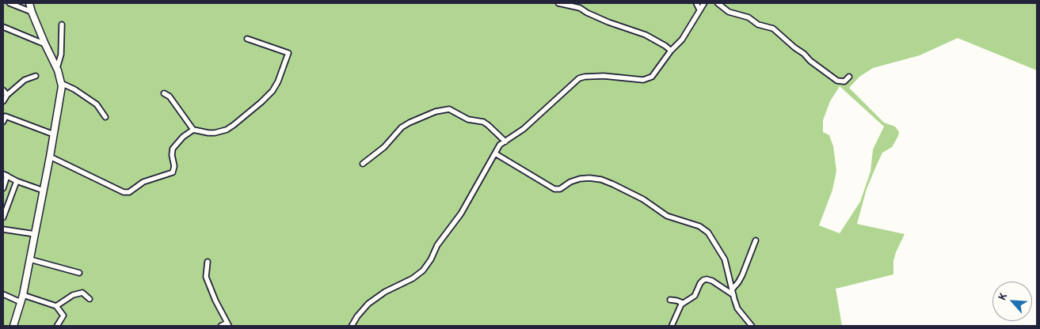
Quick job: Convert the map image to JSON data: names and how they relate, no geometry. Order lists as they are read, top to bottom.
{
  "north": "top left"
}
